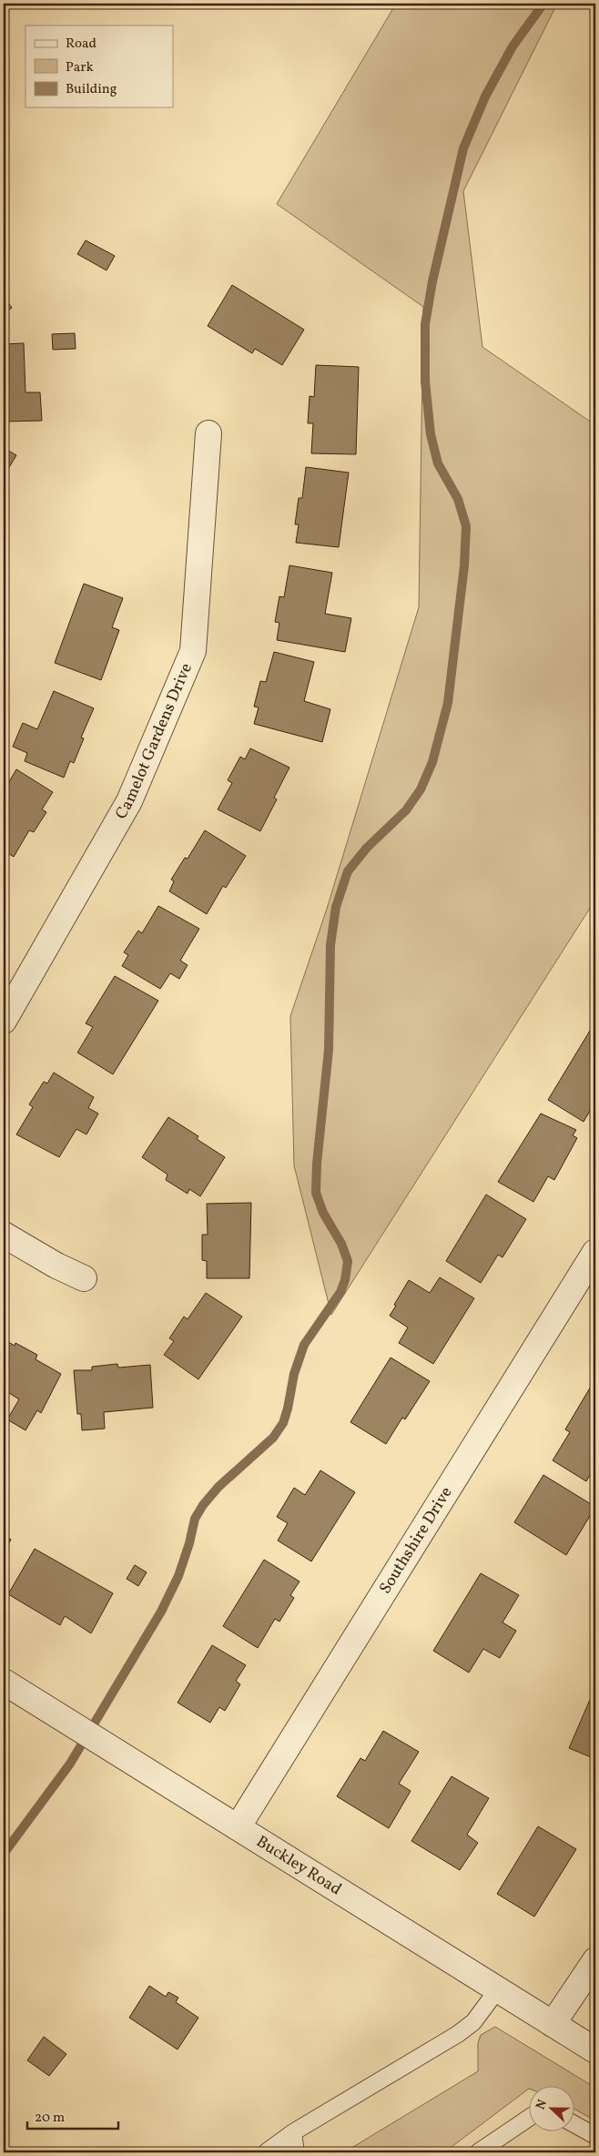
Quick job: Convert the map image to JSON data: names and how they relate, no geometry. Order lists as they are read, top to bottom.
{
  "streets": {
    "street": ["Camelot Gardens Drive", "Southshire Drive", "Buckley Road"]
  },
  "crossings": [
    ["Southshire Drive", "Buckley Road"]
  ],
  "legend": ["Road", "Park", "Building"],
  "scale_bar": "20 m",
  "north": "left"
}
